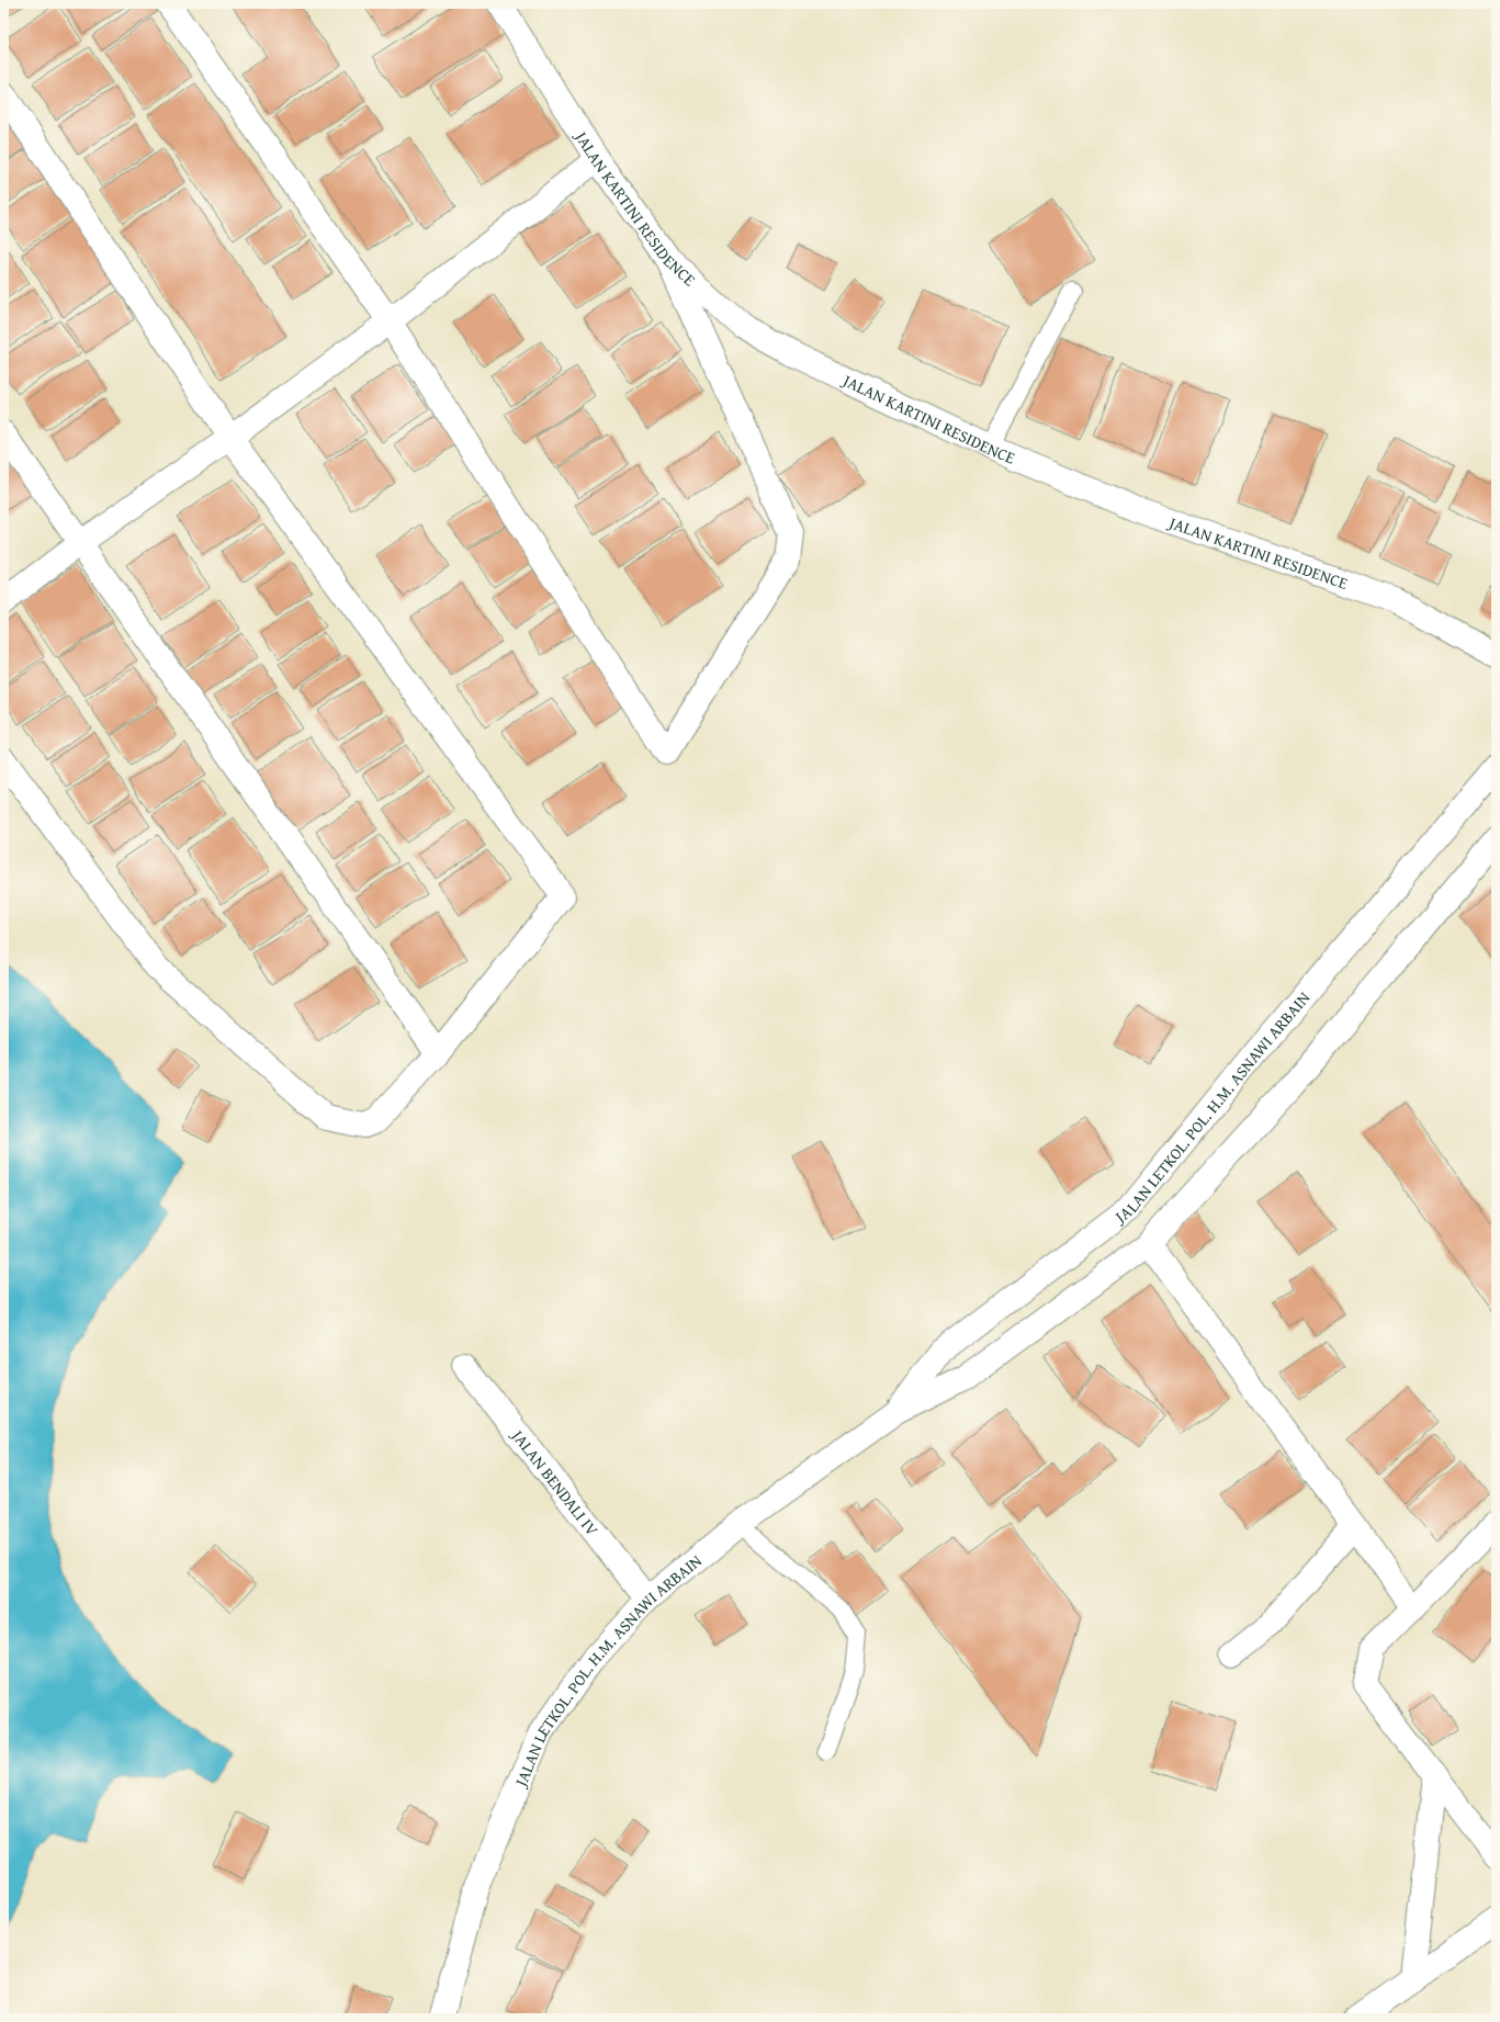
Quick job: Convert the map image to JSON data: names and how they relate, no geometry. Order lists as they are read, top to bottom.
{
  "streets": {
    "street": ["JALAN KARTINI RESIDENCE", "JALAN LETKOL. POL. H.M. ASNAWI ARBAIN", "JALAN BENDALI IV"]
  },
  "crossings": [
    ["JALAN LETKOL. POL. H.M. ASNAWI ARBAIN", "JALAN BENDALI IV"]
  ]
}
